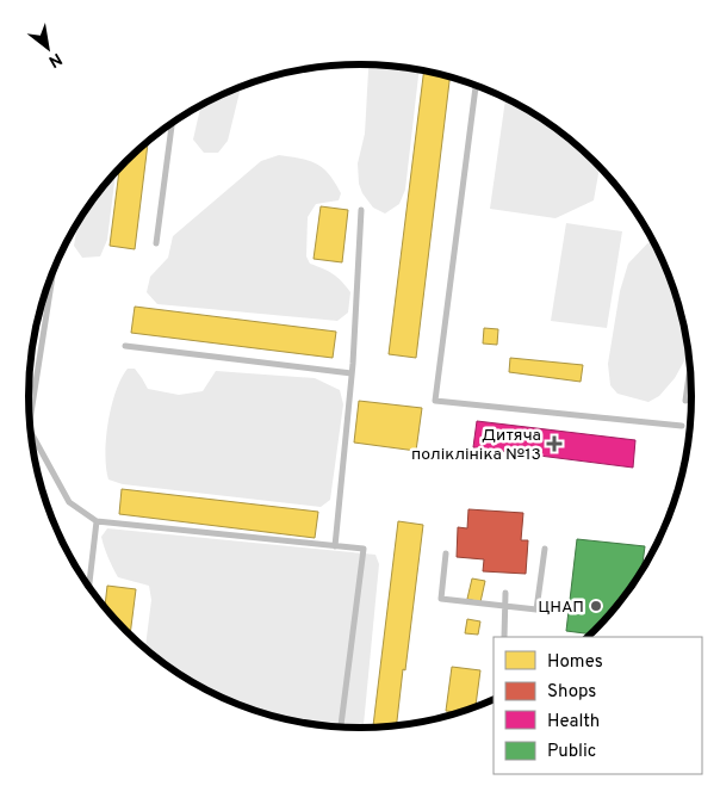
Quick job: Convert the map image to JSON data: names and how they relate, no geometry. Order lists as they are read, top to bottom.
{
  "places": {
    "health": ["Дитяча поліклініка №13"],
    "other": ["ЦНАП"]
  },
  "legend": [
    "Homes",
    "Shops",
    "Health",
    "Public"
  ],
  "north": "bottom right"
}
